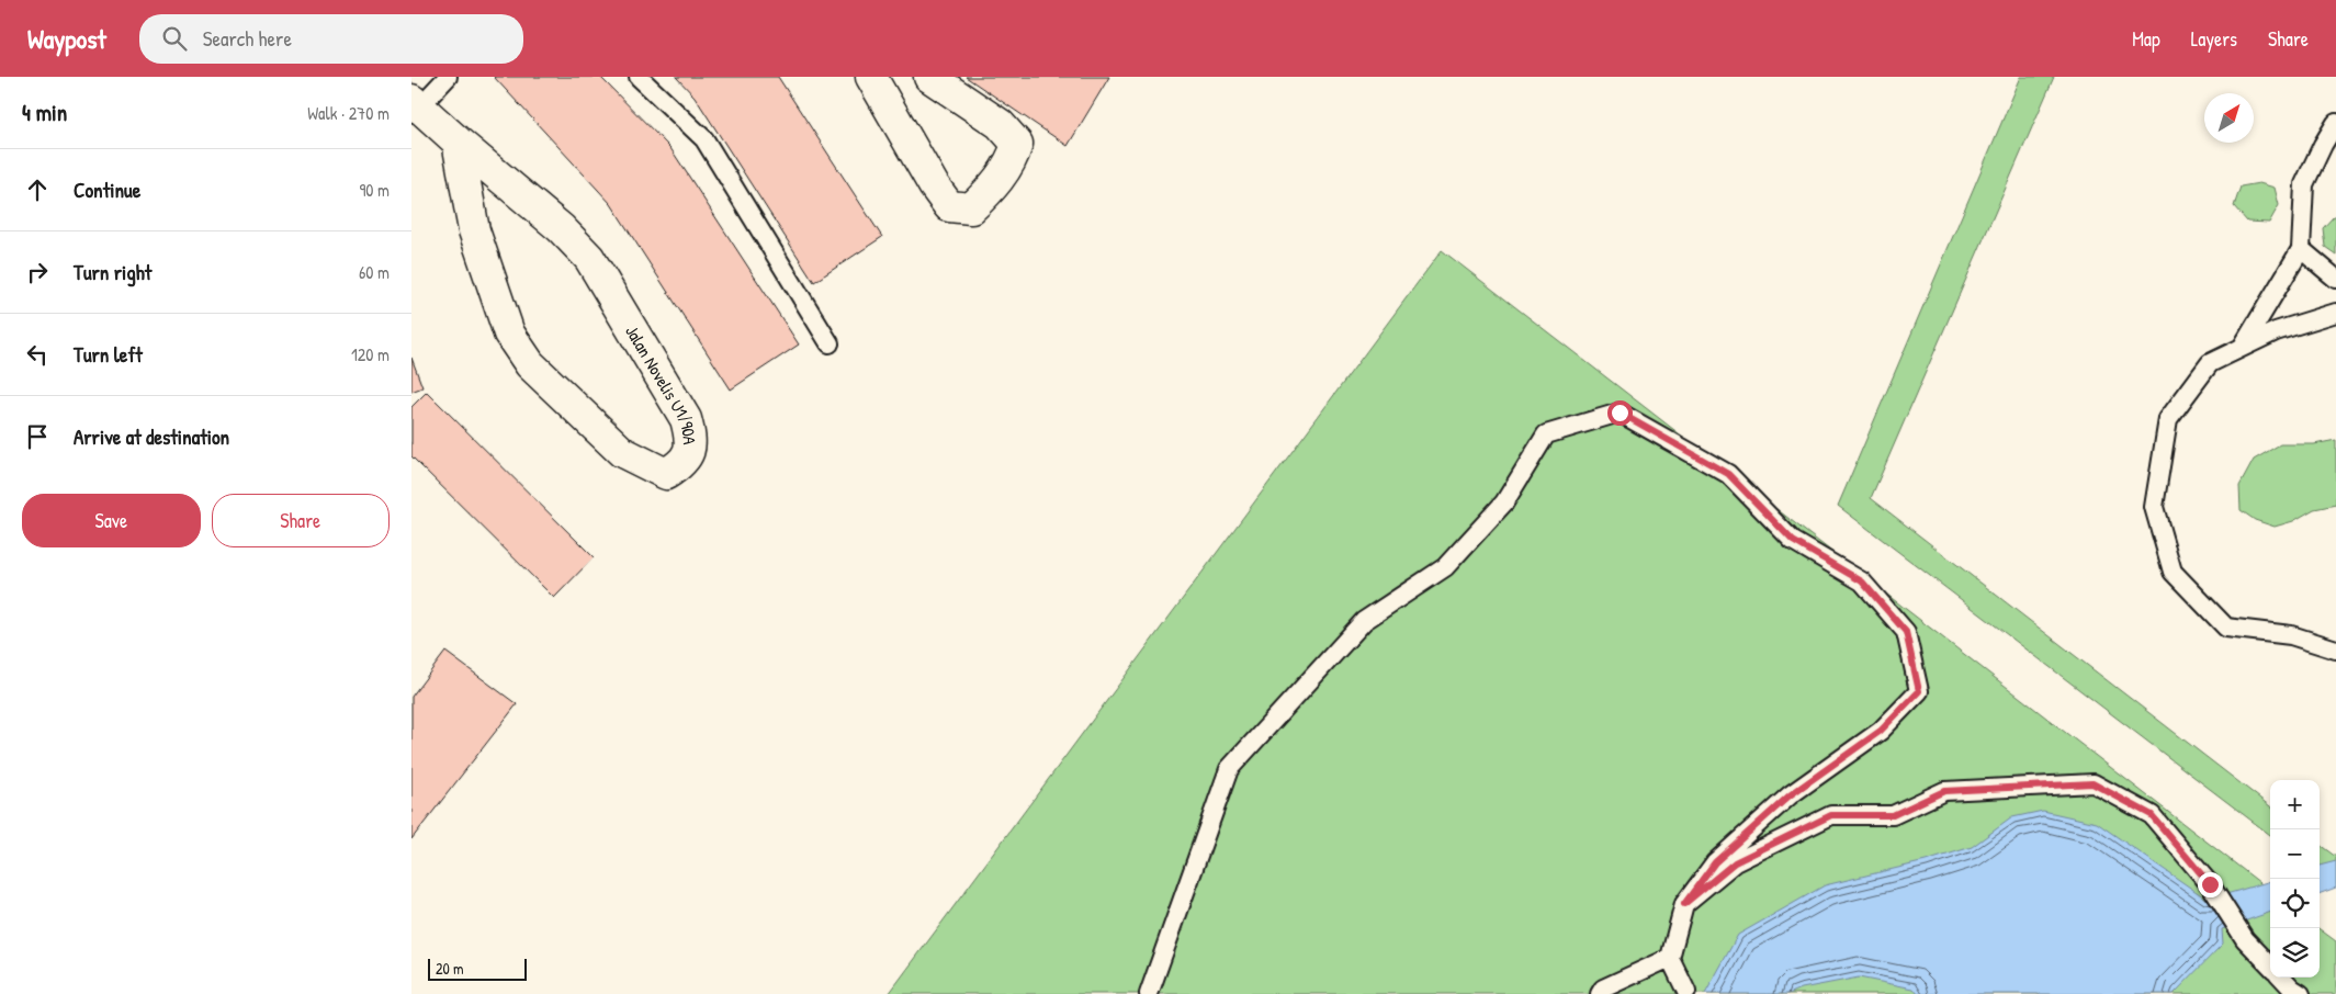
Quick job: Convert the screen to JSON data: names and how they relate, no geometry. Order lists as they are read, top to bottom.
{
  "streets": {
    "street": ["Jalan Novelis U1/90A"]
  },
  "scale_bar": "20 m",
  "north": "top right",
  "page": {
    "header": "Waypost",
    "search": "Search here",
    "nav": ["Map", "Layers", "Share"],
    "heading": ["4 min", "Walk · 270 m"],
    "list": [
      ["Continue", "90 m"],
      ["Turn right", "60 m"],
      ["Turn left", "120 m"],
      "Arrive at destination"
    ],
    "buttons": ["Save", "Share"],
    "map_buttons": ["+", "−"],
    "scale": "20 m"
  }
}
